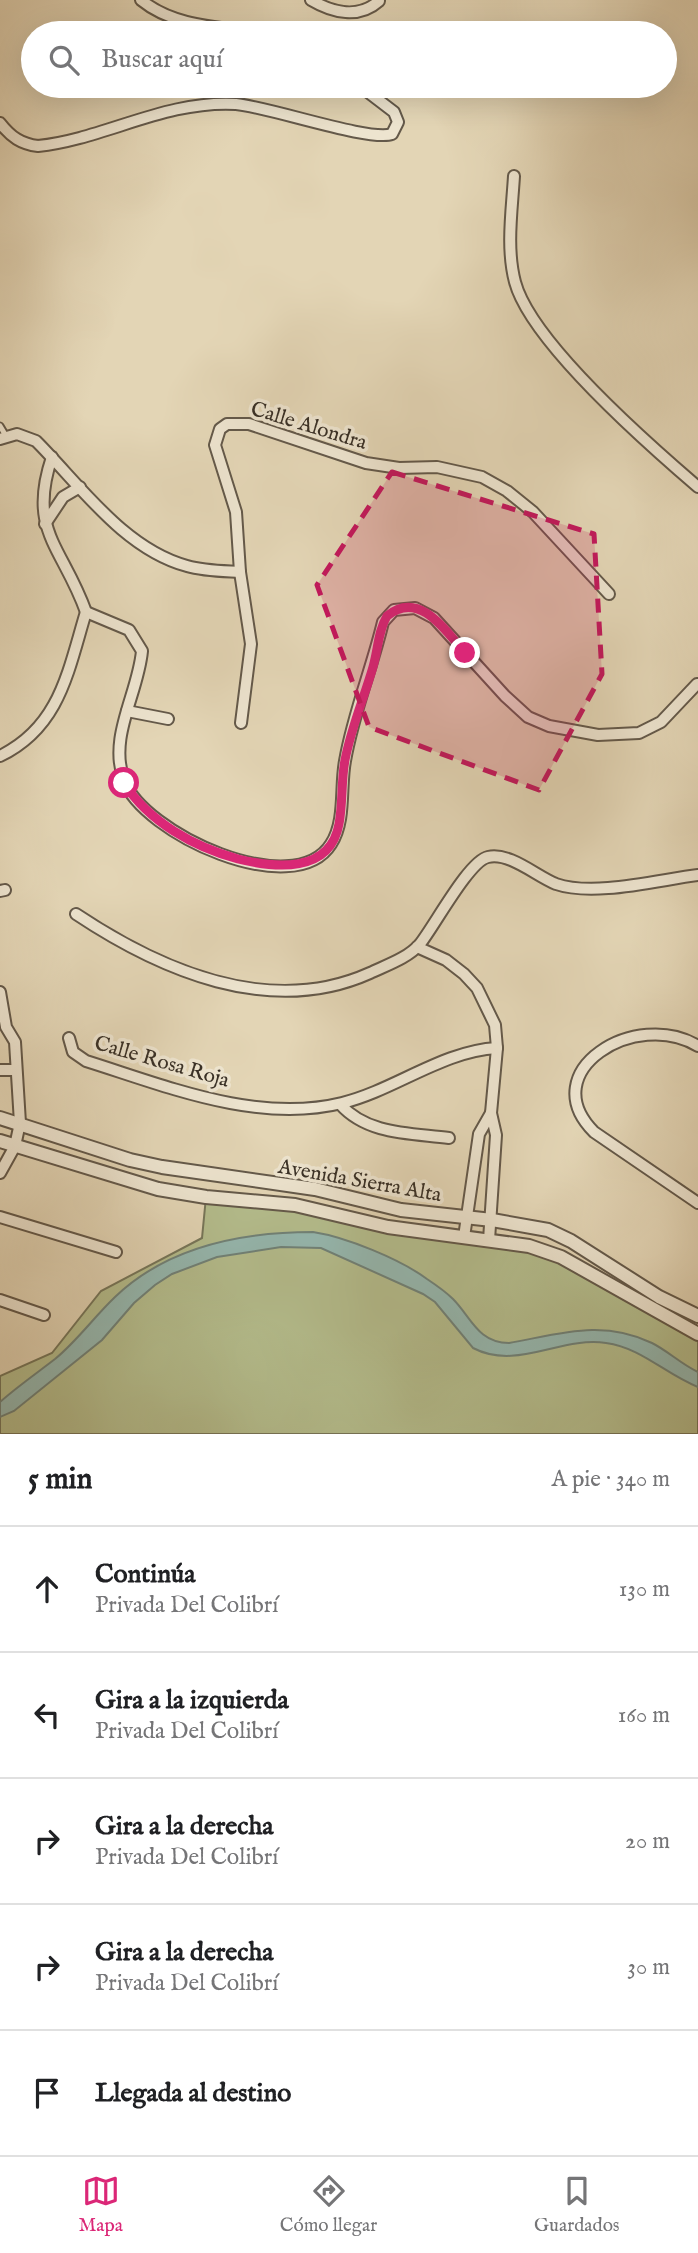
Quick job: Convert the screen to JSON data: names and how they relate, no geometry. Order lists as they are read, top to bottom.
{
  "streets": {
    "street": ["Calle Alondra", "Calle Rosa Roja", "Avenida Sierra Alta"]
  },
  "page": {
    "search": "Buscar aquí",
    "heading": ["5 min", "A pie · 340 m"],
    "list": [
      ["Continúa", "Privada Del Colibrí", "130 m"],
      ["Gira a la izquierda", "Privada Del Colibrí", "160 m"],
      ["Gira a la derecha", "Privada Del Colibrí", "20 m"],
      ["Gira a la derecha", "Privada Del Colibrí", "30 m"],
      "Llegada al destino"
    ],
    "nav": ["Mapa", "Cómo llegar", "Guardados"]
  }
}
